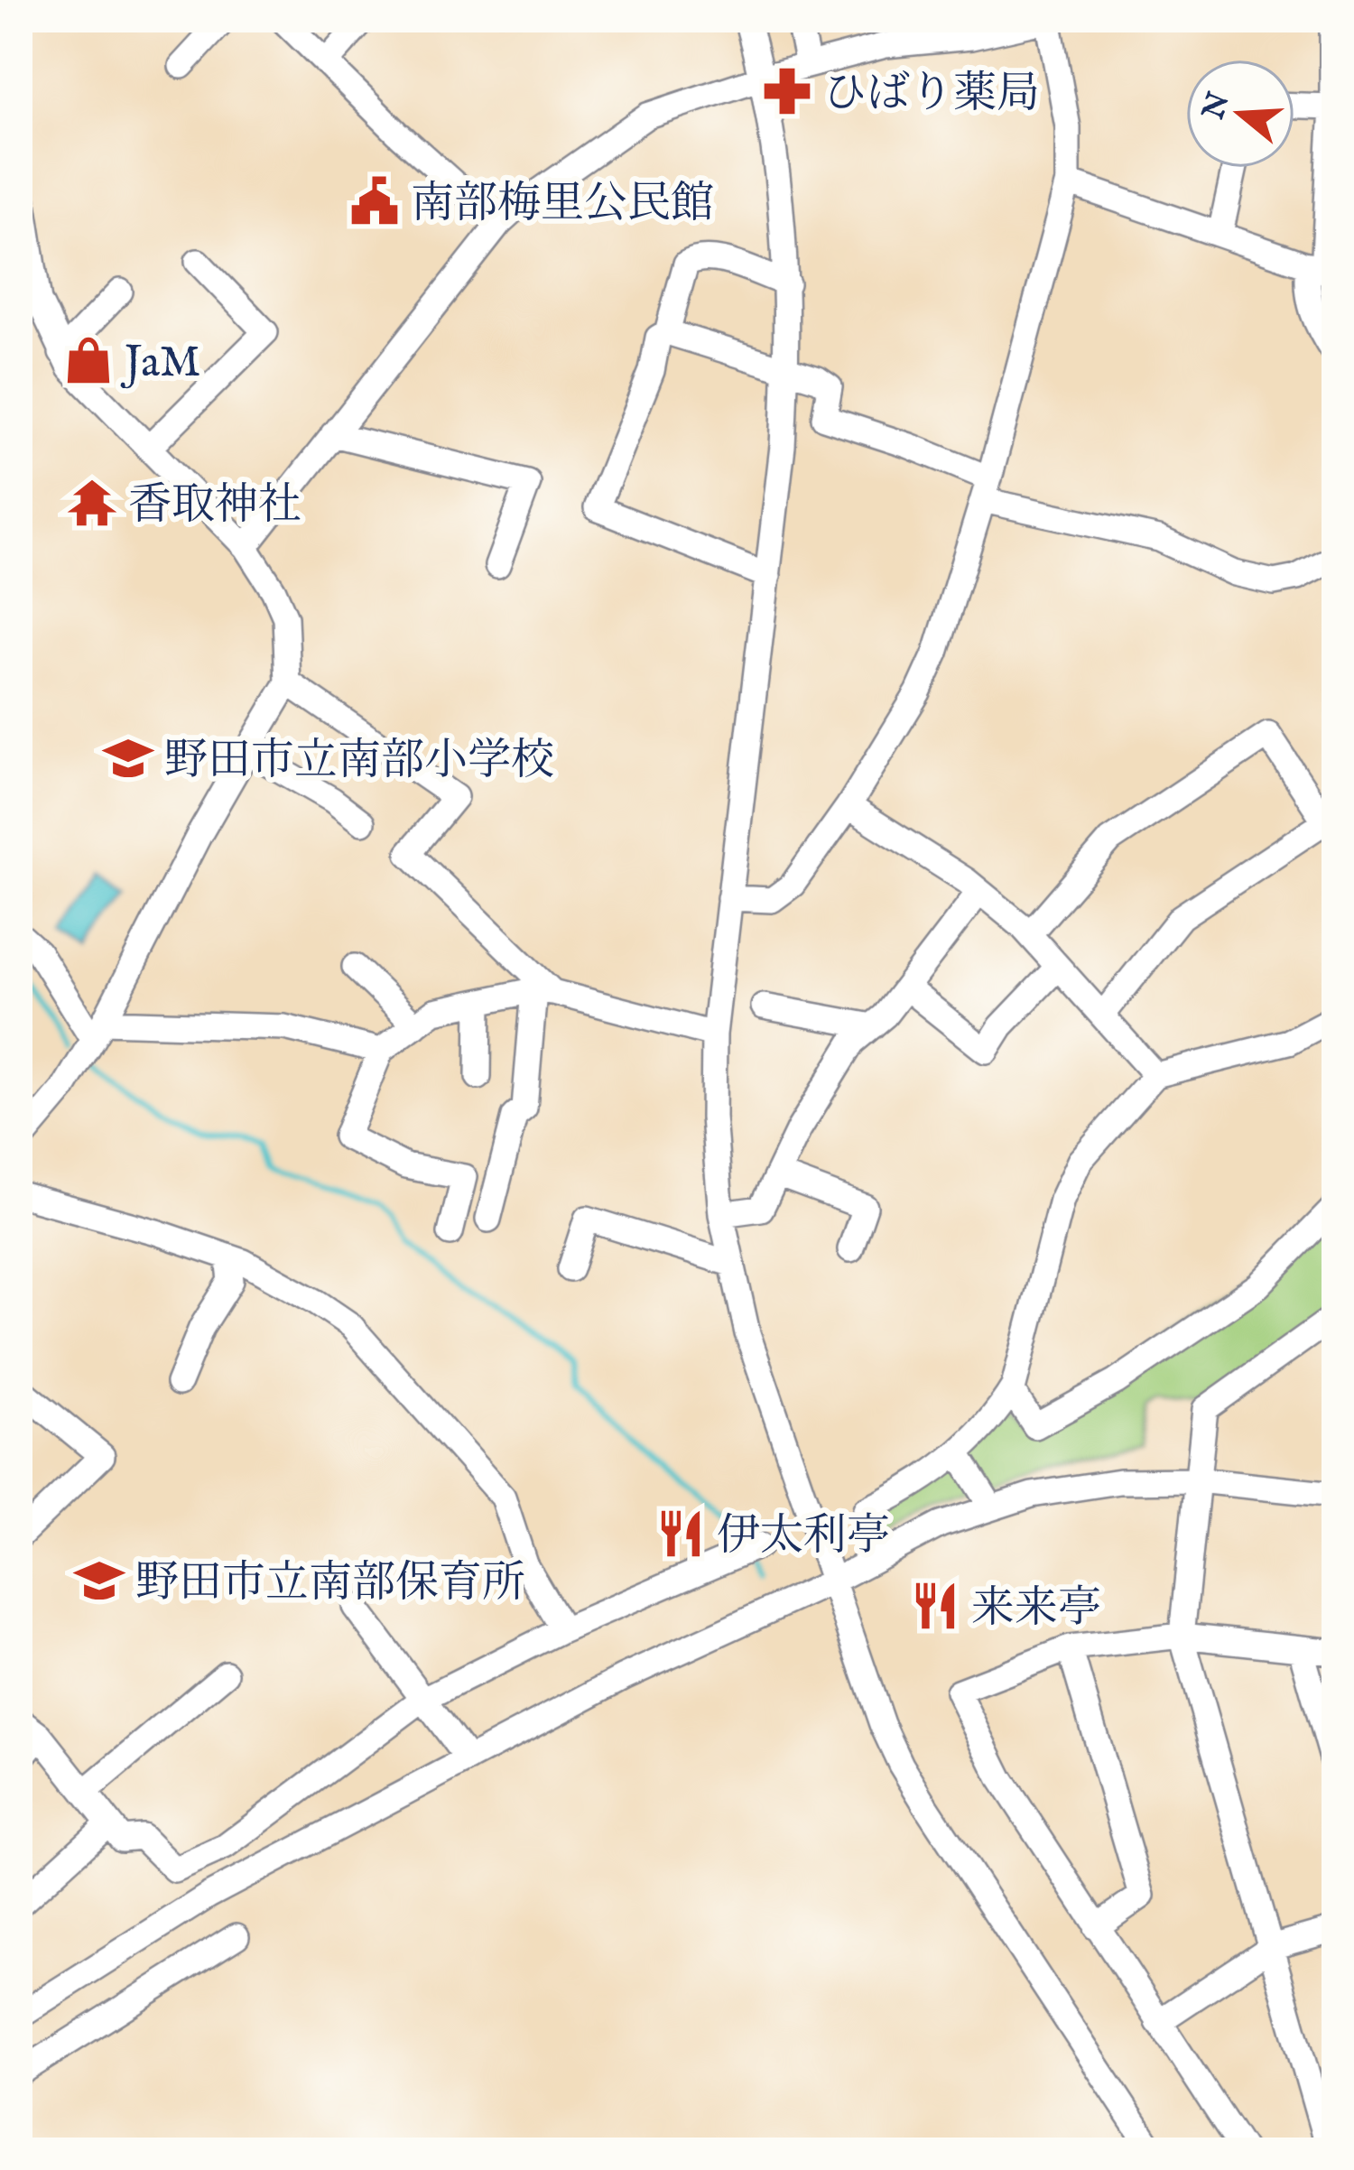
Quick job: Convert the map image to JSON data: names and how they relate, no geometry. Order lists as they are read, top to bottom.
{
  "places": {
    "pharmacy": ["ひばり薬局"],
    "public building": ["南部梅里公民館"],
    "shop": ["JaM"],
    "temple": ["香取神社"],
    "school or university": ["野田市立南部小学校", "野田市立南部保育所"],
    "restaurant": ["伊太利亭", "来来亭"]
  },
  "north": "left"
}
